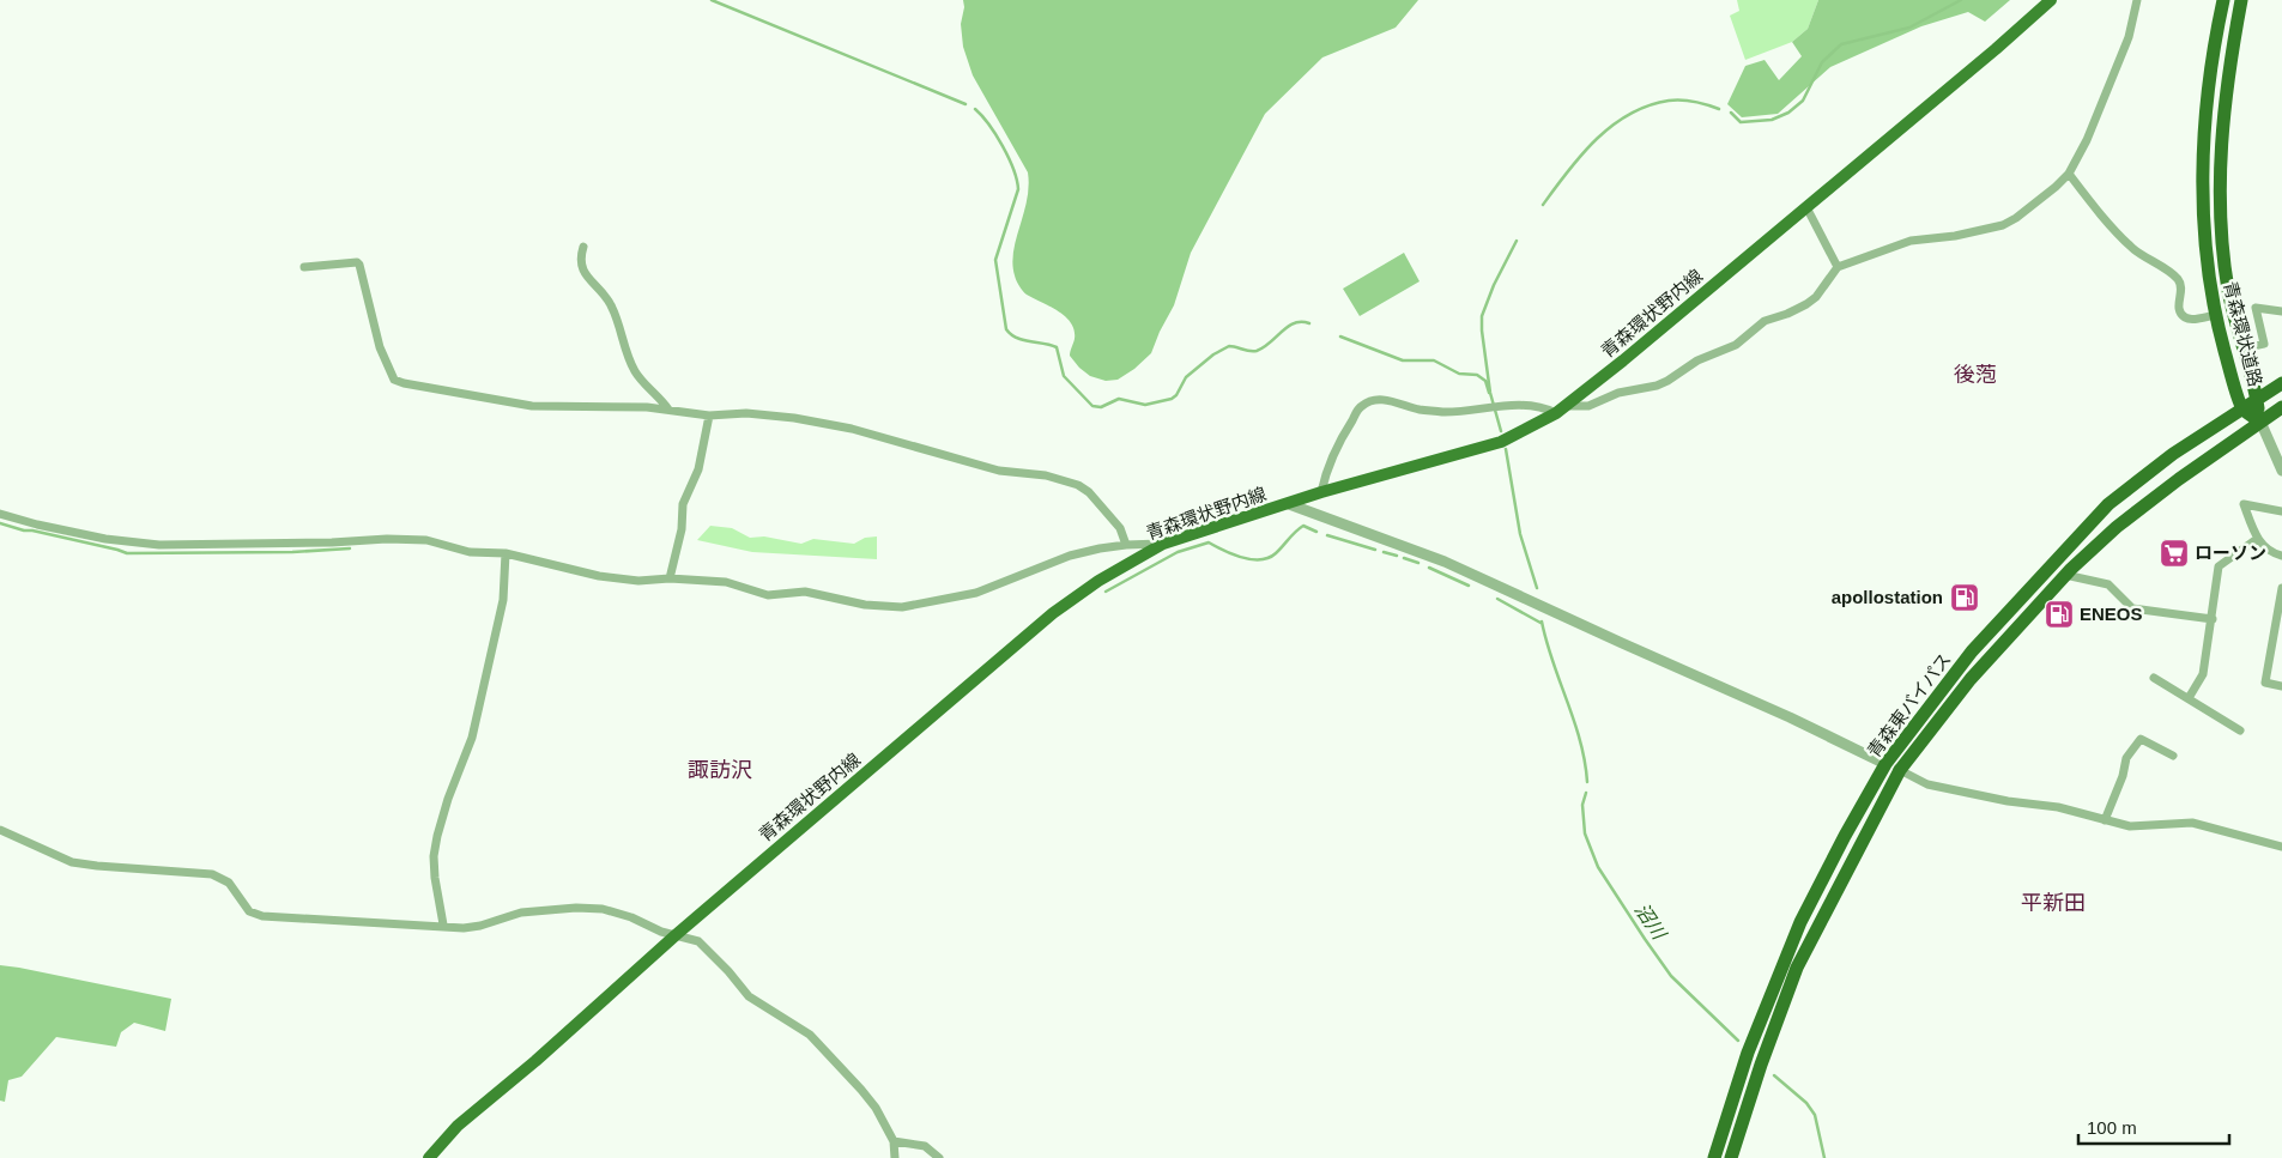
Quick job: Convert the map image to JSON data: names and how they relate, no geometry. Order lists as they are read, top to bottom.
{
  "streets": {
    "highway": ["青森環状道路", "青森東バイパス"],
    "main road": ["青森環状野内線"]
  },
  "crossings": [
    ["青森環状道路", "青森東バイパス"]
  ],
  "districts": ["後萢", "諏訪沢", "平新田"],
  "water": ["沼川"],
  "places": {
    "supermarket": ["ローソン"],
    "fuel station": ["apollostation", "ENEOS"]
  },
  "scale_bar": "100 m"
}
